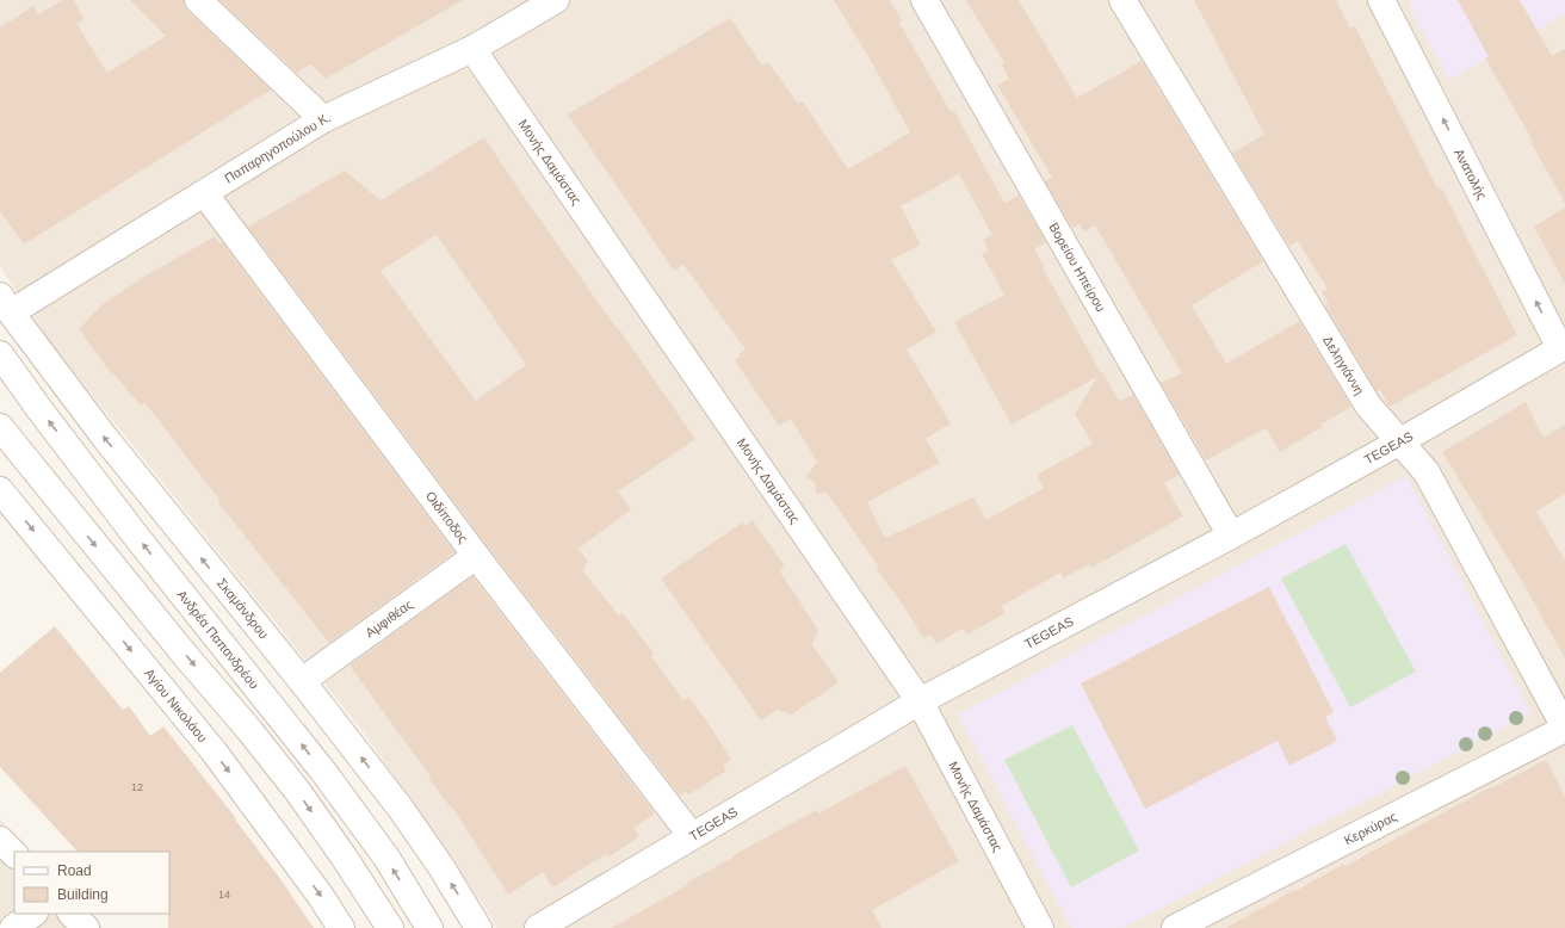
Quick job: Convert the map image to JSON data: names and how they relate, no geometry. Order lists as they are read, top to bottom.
{
  "streets": {
    "street": [
      "Παπαρηγοπούλου Κ.",
      "Μονής Δαμάστας",
      "Ανατολής",
      "Βορείου Ηπείρου",
      "Δεληγιάννη",
      "TEGEAS",
      "Οιδίποδος",
      "Σκαμάνδρου",
      "Αμφιθέας",
      "Ανδρέα Παπανδρέου",
      "Αγίου Νικολάου",
      "Κερκύρας"
    ]
  },
  "crossings": [
    ["Παπαρηγοπούλου Κ.", "Μονής Δαμάστας"],
    ["Παπαρηγοπούλου Κ.", "Οιδίποδος"],
    ["Παπαρηγοπούλου Κ.", "Σκαμάνδρου"],
    ["Μονής Δαμάστας", "TEGEAS"],
    ["Ανατολής", "TEGEAS"],
    ["Βορείου Ηπείρου", "TEGEAS"],
    ["Δεληγιάννη", "TEGEAS"],
    ["Δεληγιάννη", "Κερκύρας"],
    ["TEGEAS", "Οιδίποδος"],
    ["Οιδίποδος", "Αμφιθέας"],
    ["Σκαμάνδρου", "Αμφιθέας"]
  ],
  "one_way": ["Ανατολής"],
  "house_numbers": ["12", "14"],
  "legend": ["Road", "Building"]
}
